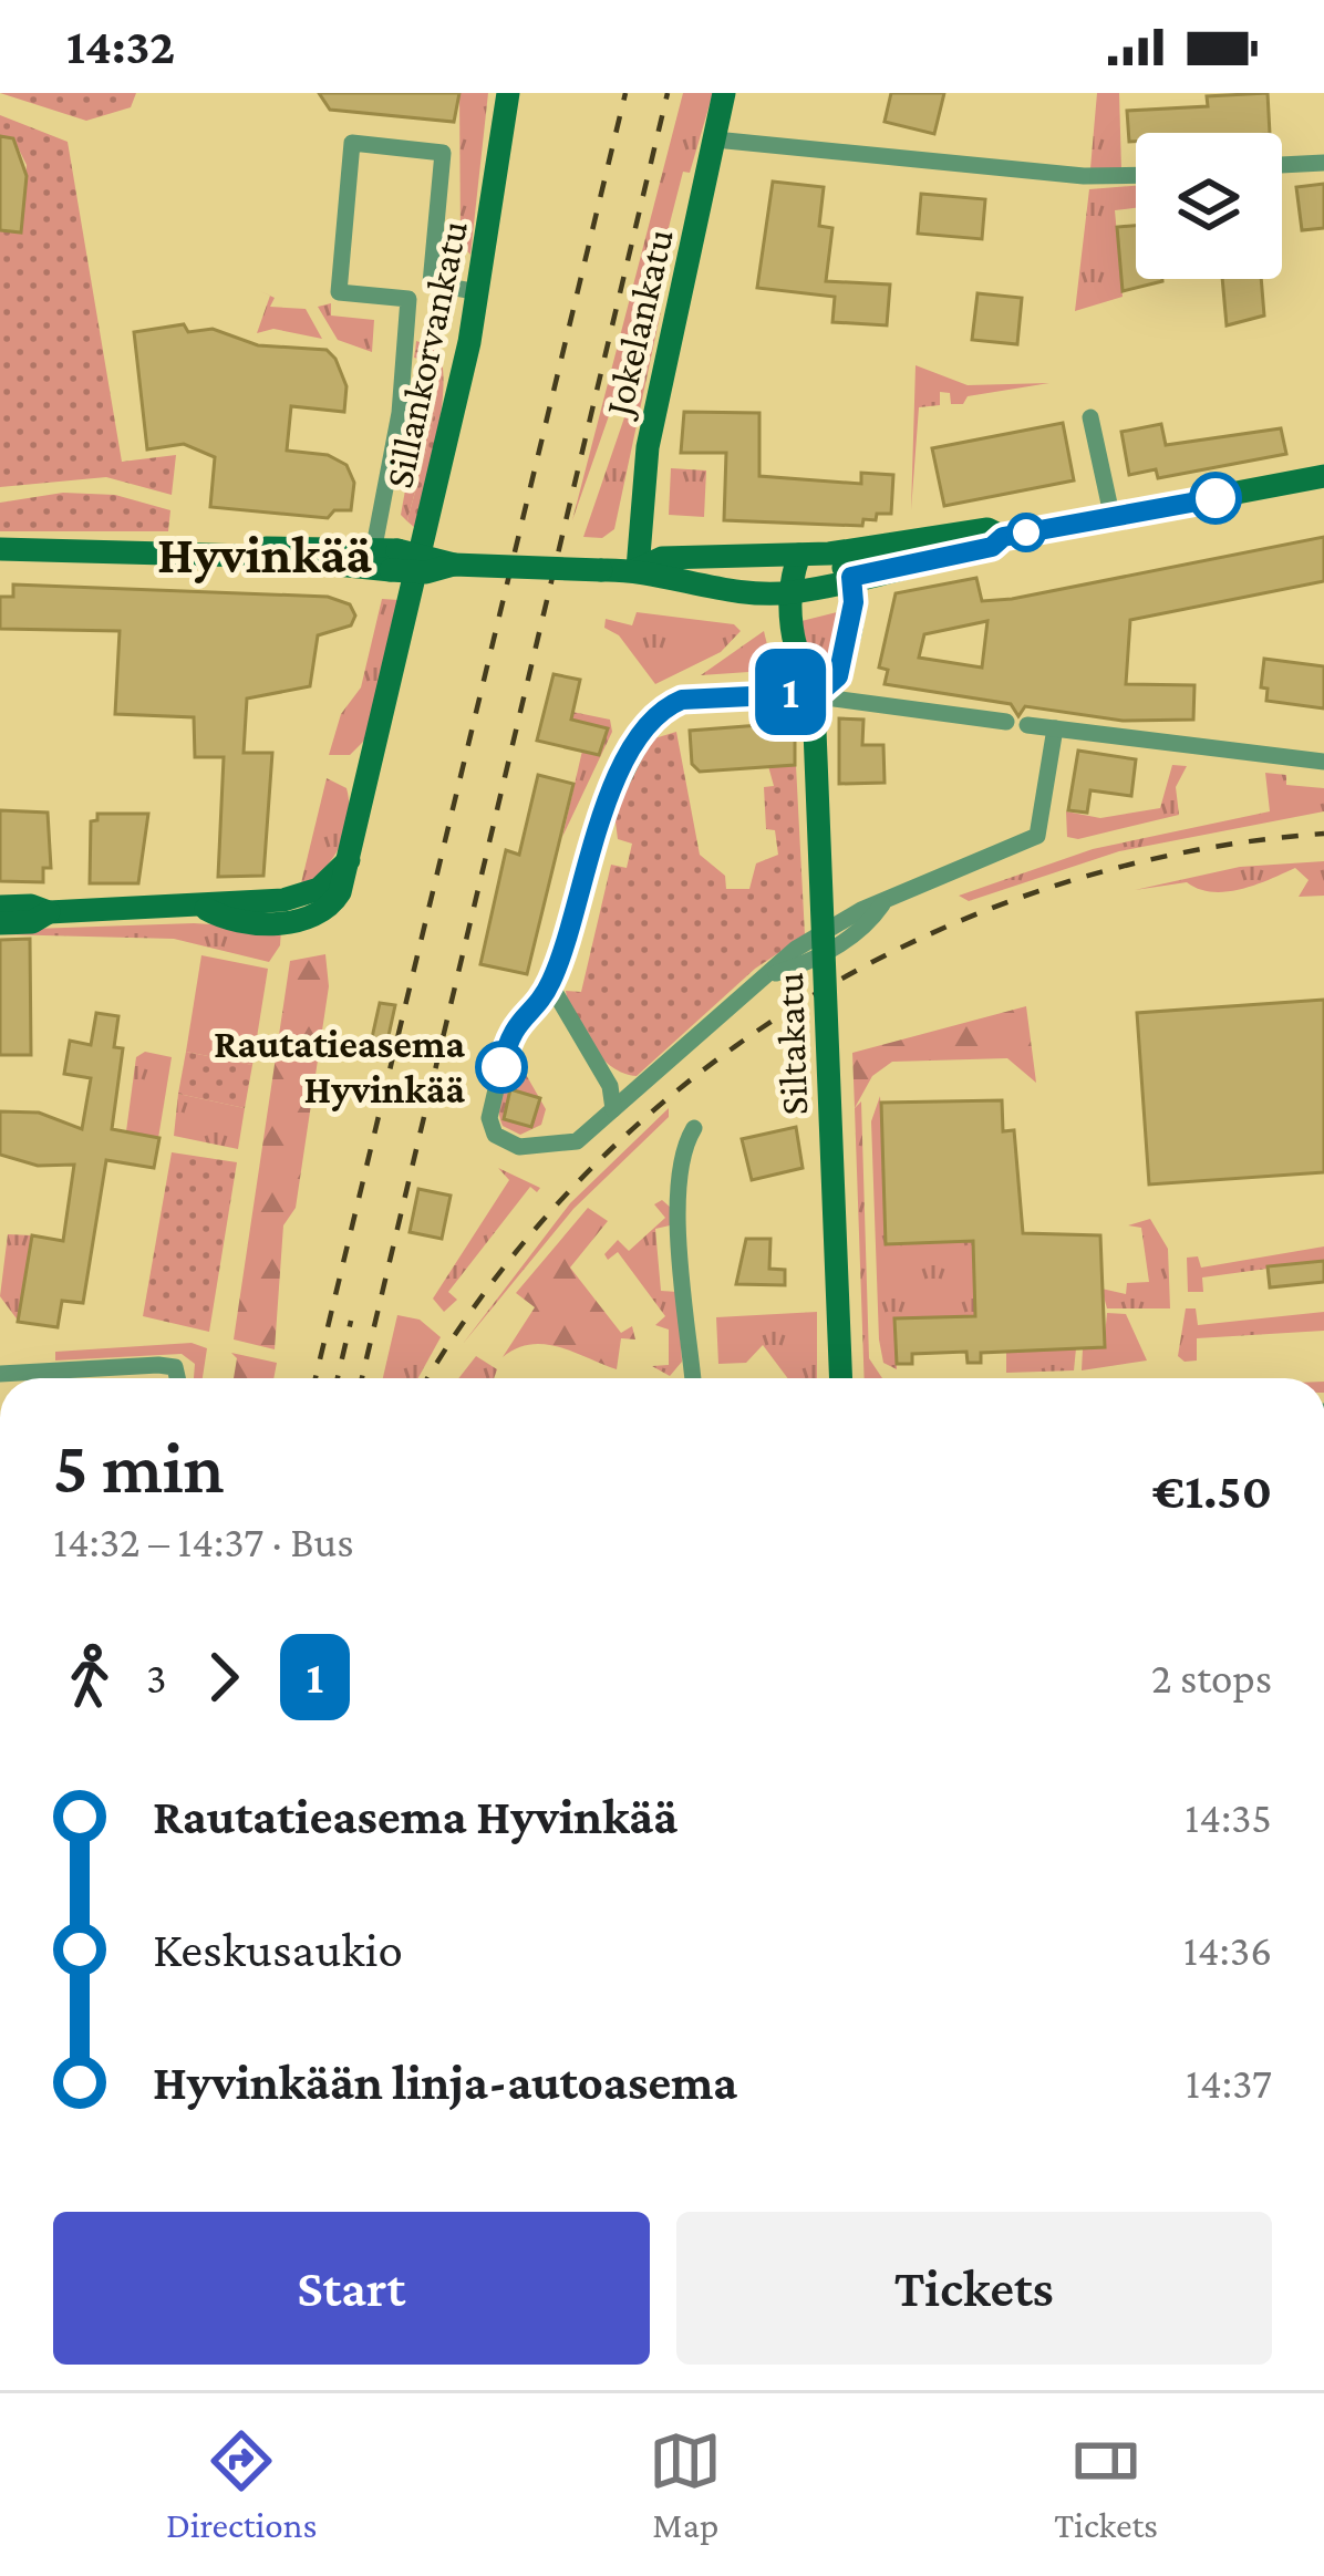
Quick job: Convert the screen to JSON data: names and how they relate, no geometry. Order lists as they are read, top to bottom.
{
  "streets": {
    "main road": ["Jokelankatu", "Sillankorvankatu", "Siltakatu"]
  },
  "districts": ["Hyvinkää"],
  "places": ["Rautatieasema Hyvinkää"],
  "lines": ["bus line 1"],
  "page": {
    "status": "14:32",
    "on_map": "1",
    "heading": ["5 min", "14:32 – 14:37 · Bus", "€1.50"],
    "legs": ["3", "1", "2 stops"],
    "list": [
      {
        "name": "Rautatieasema Hyvinkää",
        "value": "14:35"
      },
      {
        "name": "Keskusaukio",
        "value": "14:36"
      },
      {
        "name": "Hyvinkään linja-autoasema",
        "value": "14:37"
      }
    ],
    "buttons": ["Start", "Tickets"],
    "tabs": ["Directions", "Map", "Tickets"]
  }
}
